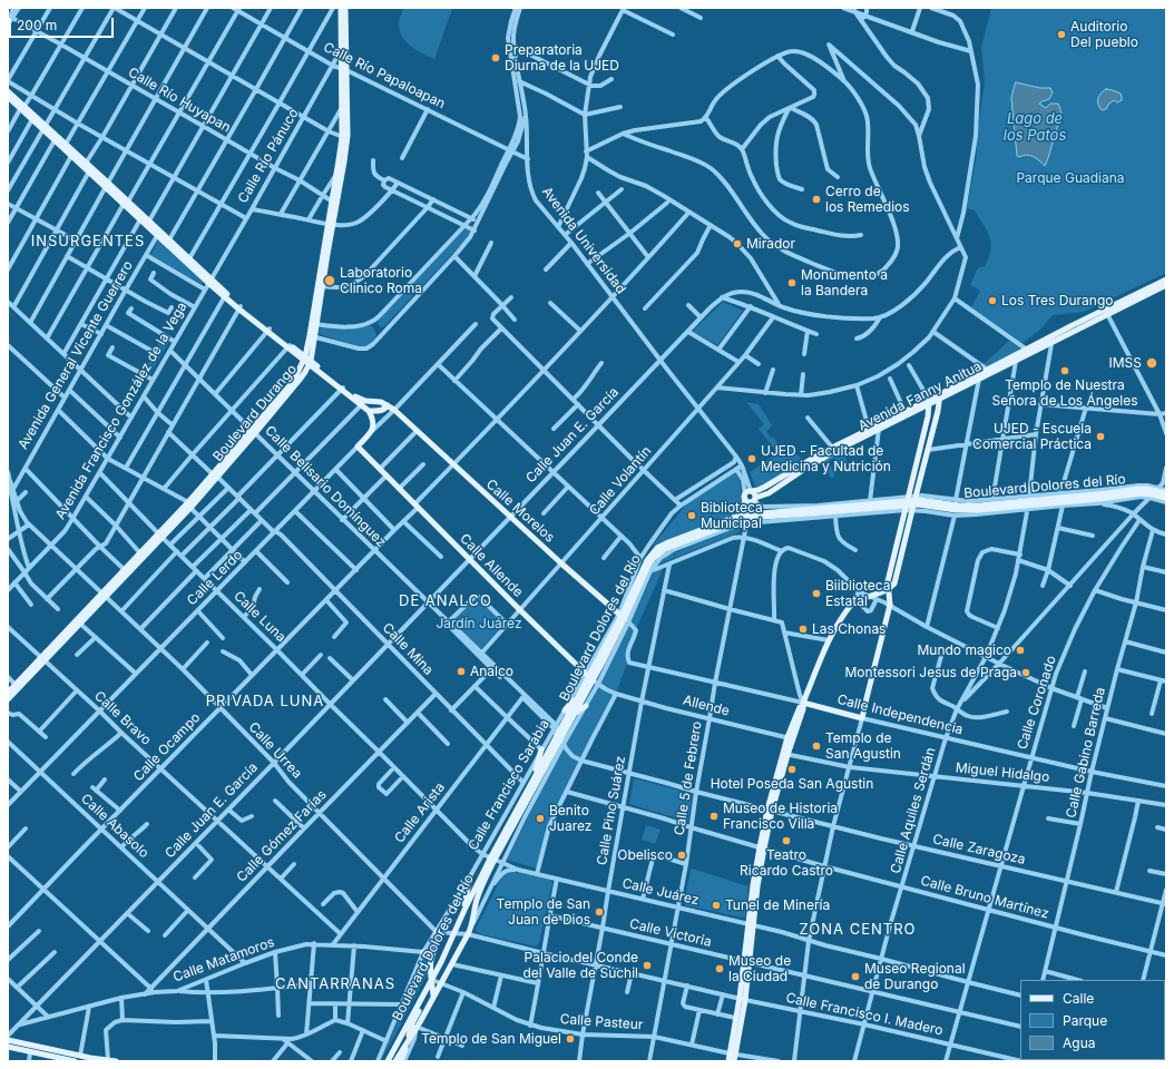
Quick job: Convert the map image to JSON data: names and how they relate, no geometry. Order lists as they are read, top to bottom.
{
  "streets": {
    "main road": [
      "Avenida Fanny Anitua",
      "Boulevard Durango",
      "Boulevard Dolores del Río",
      "Calle Morelos",
      "Calle Allende",
      "Calle Lerdo",
      "Calle Independencia"
    ],
    "street": [
      "Calle Río Papaloapan",
      "Calle Río Huyapan",
      "Calle Río Pánuco",
      "Avenida Universidad",
      "Avenida General Vicente Guerrero",
      "Avenida Francisco González de la Vega",
      "Calle Juan E. García",
      "Calle Volantín",
      "Calle Belisario Domínguez",
      "Calle Luna",
      "Calle Mina",
      "Calle Coronado",
      "Allende",
      "Calle Bravo",
      "Calle Ocampo",
      "Calle Urrea",
      "Calle Gabino Barreda",
      "Miguel Hidalgo",
      "Calle 5 de Febrero",
      "Calle Francisco Sarabia",
      "Calle Pino Suárez",
      "Calle Aquiles Serdán",
      "Calle Arista",
      "Calle Abasolo",
      "Calle Gómez Farías",
      "Calle Zaragoza",
      "Calle Juárez",
      "Calle Bruno Martínez",
      "Calle Victoria",
      "Calle Matamoros",
      "Calle Francisco I. Madero",
      "Calle Pasteur"
    ]
  },
  "crossings": [
    ["Calle Río Papaloapan", "Calle Río Pánuco"],
    ["Calle Río Papaloapan", "Avenida Universidad"],
    ["Calle Río Papaloapan", "Boulevard Durango"],
    ["Calle Río Huyapan", "Calle Río Pánuco"],
    ["Calle Río Huyapan", "Boulevard Durango"],
    ["Calle Río Pánuco", "Avenida Francisco González de la Vega"],
    ["Calle Río Pánuco", "Boulevard Durango"],
    ["Avenida Universidad", "Avenida Fanny Anitua"],
    ["Avenida Universidad", "Calle Juan E. García"],
    ["Avenida Universidad", "Calle Volantín"],
    ["Avenida Universidad", "Calle Ocampo"],
    ["Avenida Universidad", "Calle 5 de Febrero"],
    ["Avenida Universidad", "Calle Francisco Sarabia"],
    ["Avenida Fanny Anitua", "Calle 5 de Febrero"],
    ["Avenida Fanny Anitua", "Calle Aquiles Serdán"],
    ["Avenida Francisco González de la Vega", "Calle Belisario Domínguez"],
    ["Avenida Francisco González de la Vega", "Calle Luna"],
    ["Avenida Francisco González de la Vega", "Calle Urrea"],
    ["Boulevard Durango", "Calle Belisario Domínguez"],
    ["Boulevard Durango", "Calle Luna"],
    ["Boulevard Durango", "Calle Mina"],
    ["Boulevard Durango", "Calle Bravo"],
    ["Boulevard Durango", "Calle Urrea"],
    ["Calle Juan E. García", "Calle Belisario Domínguez"],
    ["Calle Juan E. García", "Calle Morelos"],
    ["Calle Juan E. García", "Calle Allende"],
    ["Calle Juan E. García", "Calle Luna"],
    ["Calle Juan E. García", "Calle Mina"],
    ["Calle Juan E. García", "Calle Bravo"],
    ["Calle Juan E. García", "Calle Urrea"],
    ["Calle Juan E. García", "Calle Abasolo"],
    ["Calle Juan E. García", "Calle Matamoros"],
    ["Calle Volantín", "Calle Belisario Domínguez"],
    ["Calle Volantín", "Calle Morelos"],
    ["Calle Volantín", "Calle Allende"],
    ["Calle Belisario Domínguez", "Boulevard Dolores del Río"],
    ["Calle Belisario Domínguez", "Calle Lerdo"],
    ["Calle Belisario Domínguez", "Calle Ocampo"],
    ["Calle Belisario Domínguez", "Calle Francisco Sarabia"],
    ["Calle Belisario Domínguez", "Calle Arista"],
    ["Calle Belisario Domínguez", "Calle Zaragoza"],
    ["Boulevard Dolores del Río", "Calle Morelos"],
    ["Boulevard Dolores del Río", "Calle Allende"],
    ["Boulevard Dolores del Río", "Calle 5 de Febrero"],
    ["Boulevard Dolores del Río", "Calle Francisco Sarabia"],
    ["Boulevard Dolores del Río", "Calle Aquiles Serdán"],
    ["Boulevard Dolores del Río", "Calle Juárez"],
    ["Boulevard Dolores del Río", "Calle Francisco I. Madero"],
    ["Boulevard Dolores del Río", "Calle Pasteur"],
    ["Calle Morelos", "Calle Lerdo"],
    ["Calle Morelos", "Calle Independencia"],
    ["Calle Morelos", "Calle Ocampo"],
    ["Calle Morelos", "Calle Francisco Sarabia"],
    ["Calle Allende", "Calle Lerdo"],
    ["Calle Allende", "Allende"],
    ["Calle Allende", "Calle Ocampo"],
    ["Calle Allende", "Calle Francisco Sarabia"],
    ["Calle Lerdo", "Calle Luna"],
    ["Calle Lerdo", "Calle Mina"],
    ["Calle Lerdo", "Calle Bravo"],
    ["Calle Lerdo", "Calle Urrea"],
    ["Calle Lerdo", "Calle Abasolo"],
    ["Calle Luna", "Calle Ocampo"],
    ["Calle Luna", "Calle Arista"],
    ["Calle Luna", "Calle Gómez Farías"],
    ["Calle Luna", "Calle Juárez"],
    ["Calle Mina", "Calle Ocampo"],
    ["Calle Mina", "Calle Francisco Sarabia"],
    ["Calle Mina", "Calle Arista"],
    ["Calle Mina", "Calle Gómez Farías"],
    ["Calle Coronado", "Calle Independencia"],
    ["Calle Coronado", "Miguel Hidalgo"],
    ["Calle Coronado", "Calle Zaragoza"],
    ["Calle Coronado", "Calle Juárez"],
    ["Calle Coronado", "Calle Bruno Martínez"],
    ["Calle Coronado", "Calle Victoria"],
    ["Calle Coronado", "Calle Francisco I. Madero"],
    ["Allende", "Calle 5 de Febrero"],
    ["Allende", "Calle Pino Suárez"],
    ["Calle Independencia", "Calle Gabino Barreda"],
    ["Calle Independencia", "Calle 5 de Febrero"],
    ["Calle Independencia", "Calle Pino Suárez"],
    ["Calle Independencia", "Calle Aquiles Serdán"],
    ["Calle Bravo", "Calle Ocampo"],
    ["Calle Bravo", "Calle Arista"],
    ["Calle Bravo", "Calle Gómez Farías"],
    ["Calle Ocampo", "Calle Urrea"],
    ["Calle Ocampo", "Calle Abasolo"],
    ["Calle Urrea", "Calle Francisco Sarabia"],
    ["Calle Urrea", "Calle Arista"],
    ["Calle Urrea", "Calle Gómez Farías"],
    ["Calle Gabino Barreda", "Miguel Hidalgo"],
    ["Calle Gabino Barreda", "Calle Zaragoza"],
    ["Calle Gabino Barreda", "Calle Bruno Martínez"],
    ["Miguel Hidalgo", "Calle Aquiles Serdán"],
    ["Calle 5 de Febrero", "Calle Zaragoza"],
    ["Calle 5 de Febrero", "Calle Juárez"],
    ["Calle 5 de Febrero", "Calle Bruno Martínez"],
    ["Calle 5 de Febrero", "Calle Victoria"],
    ["Calle 5 de Febrero", "Calle Francisco I. Madero"],
    ["Calle 5 de Febrero", "Calle Pasteur"],
    ["Calle Francisco Sarabia", "Calle Juárez"],
    ["Calle Pino Suárez", "Calle Zaragoza"],
    ["Calle Pino Suárez", "Calle Juárez"],
    ["Calle Pino Suárez", "Calle Bruno Martínez"],
    ["Calle Pino Suárez", "Calle Victoria"],
    ["Calle Pino Suárez", "Calle Francisco I. Madero"],
    ["Calle Pino Suárez", "Calle Pasteur"],
    ["Calle Aquiles Serdán", "Calle Zaragoza"],
    ["Calle Aquiles Serdán", "Calle Juárez"],
    ["Calle Aquiles Serdán", "Calle Bruno Martínez"],
    ["Calle Aquiles Serdán", "Calle Victoria"],
    ["Calle Aquiles Serdán", "Calle Francisco I. Madero"],
    ["Calle Arista", "Calle Juárez"],
    ["Calle Arista", "Calle Matamoros"],
    ["Calle Abasolo", "Calle Gómez Farías"],
    ["Calle Abasolo", "Calle Matamoros"],
    ["Calle Gómez Farías", "Calle Matamoros"]
  ],
  "districts": [
    "INSURGENTES",
    "DE ANALCO",
    "PRIVADA LUNA",
    "ZONA CENTRO",
    "CANTARRANAS"
  ],
  "water": ["Lago de los Patos"],
  "parks": ["Parque Guadiana", "Jardín Juárez"],
  "places": [
    "Auditorio Del pueblo",
    "Preparatoria Diurna de la UJED",
    "Cerro de los Remedios",
    "Mirador",
    "Laboratorio Clinico Roma",
    "Monumento a la Bandera",
    "Los Tres Durango",
    "IMSS",
    "Templo de Nuestra Señora de Los Ángeles",
    "UJED - Escuela Comercial Práctica",
    "UJED - Facultad de Medicina y Nutrición",
    "Biblioteca Municipal",
    "Biiblioteca Estatal",
    "Las Chonas",
    "Mundo magico",
    "Analco",
    "Montessori Jesus de Praga",
    "Templo de San Agustin",
    "Hotel Poseda San Agustin",
    "Museo de Historia Francisco Villa",
    "Benito Juarez",
    "Teatro Ricardo Castro",
    "Obelisco",
    "Tunel de Minería",
    "Templo de San Juan de Dios",
    "Palacio del Conde del Valle de Súchil",
    "Museo de la Ciudad",
    "Museo Regional de Durango",
    "Templo de San Miguel"
  ],
  "legend": ["Calle", "Parque", "Agua"],
  "scale_bar": "200 m"
}
